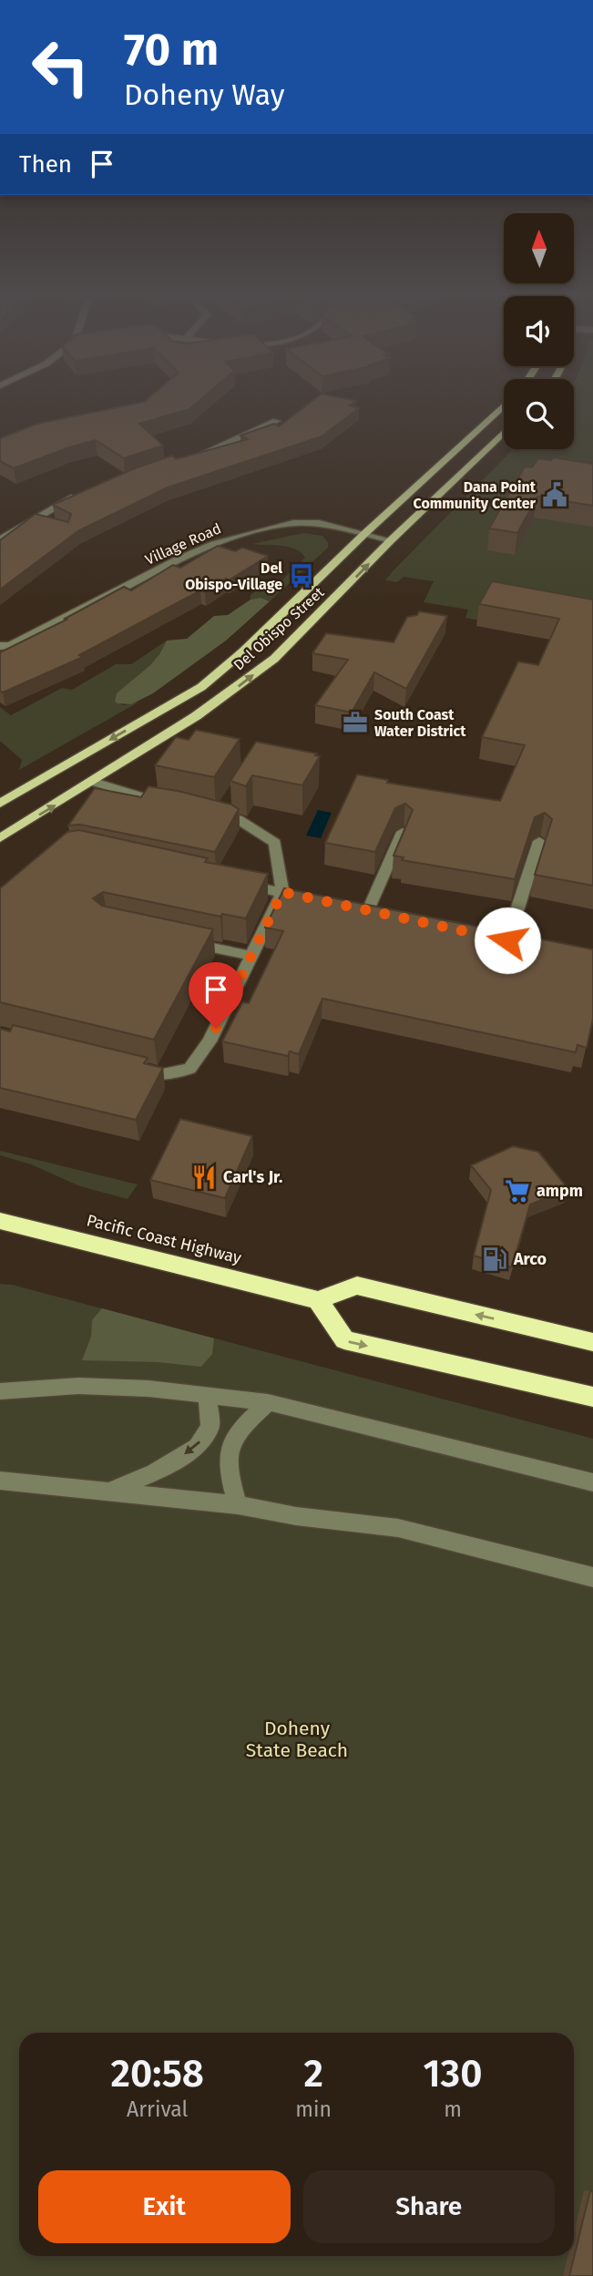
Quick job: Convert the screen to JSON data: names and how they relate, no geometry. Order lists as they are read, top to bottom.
{
  "streets": {
    "highway": ["Pacific Coast Highway"],
    "main road": ["Del Obispo Street"],
    "street": ["Village Road"]
  },
  "crossings": [
    ["Village Road", "Del Obispo Street"]
  ],
  "parks": ["Doheny State Beach"],
  "places": {
    "public building": ["Dana Point Community Center"],
    "bus stop": ["Del Obispo-Village"],
    "office": ["South Coast Water District"],
    "restaurant": ["Carl's Jr."],
    "supermarket": ["ampm"],
    "fuel station": ["Arco"]
  },
  "north": "top",
  "page": {
    "turn": ["70 m", "Doheny Way"],
    "then": "Then",
    "eta": [
      "20:58",
      "Arrival",
      "2",
      "min",
      "130",
      "m"
    ],
    "buttons": ["Exit", "Share"]
  }
}
